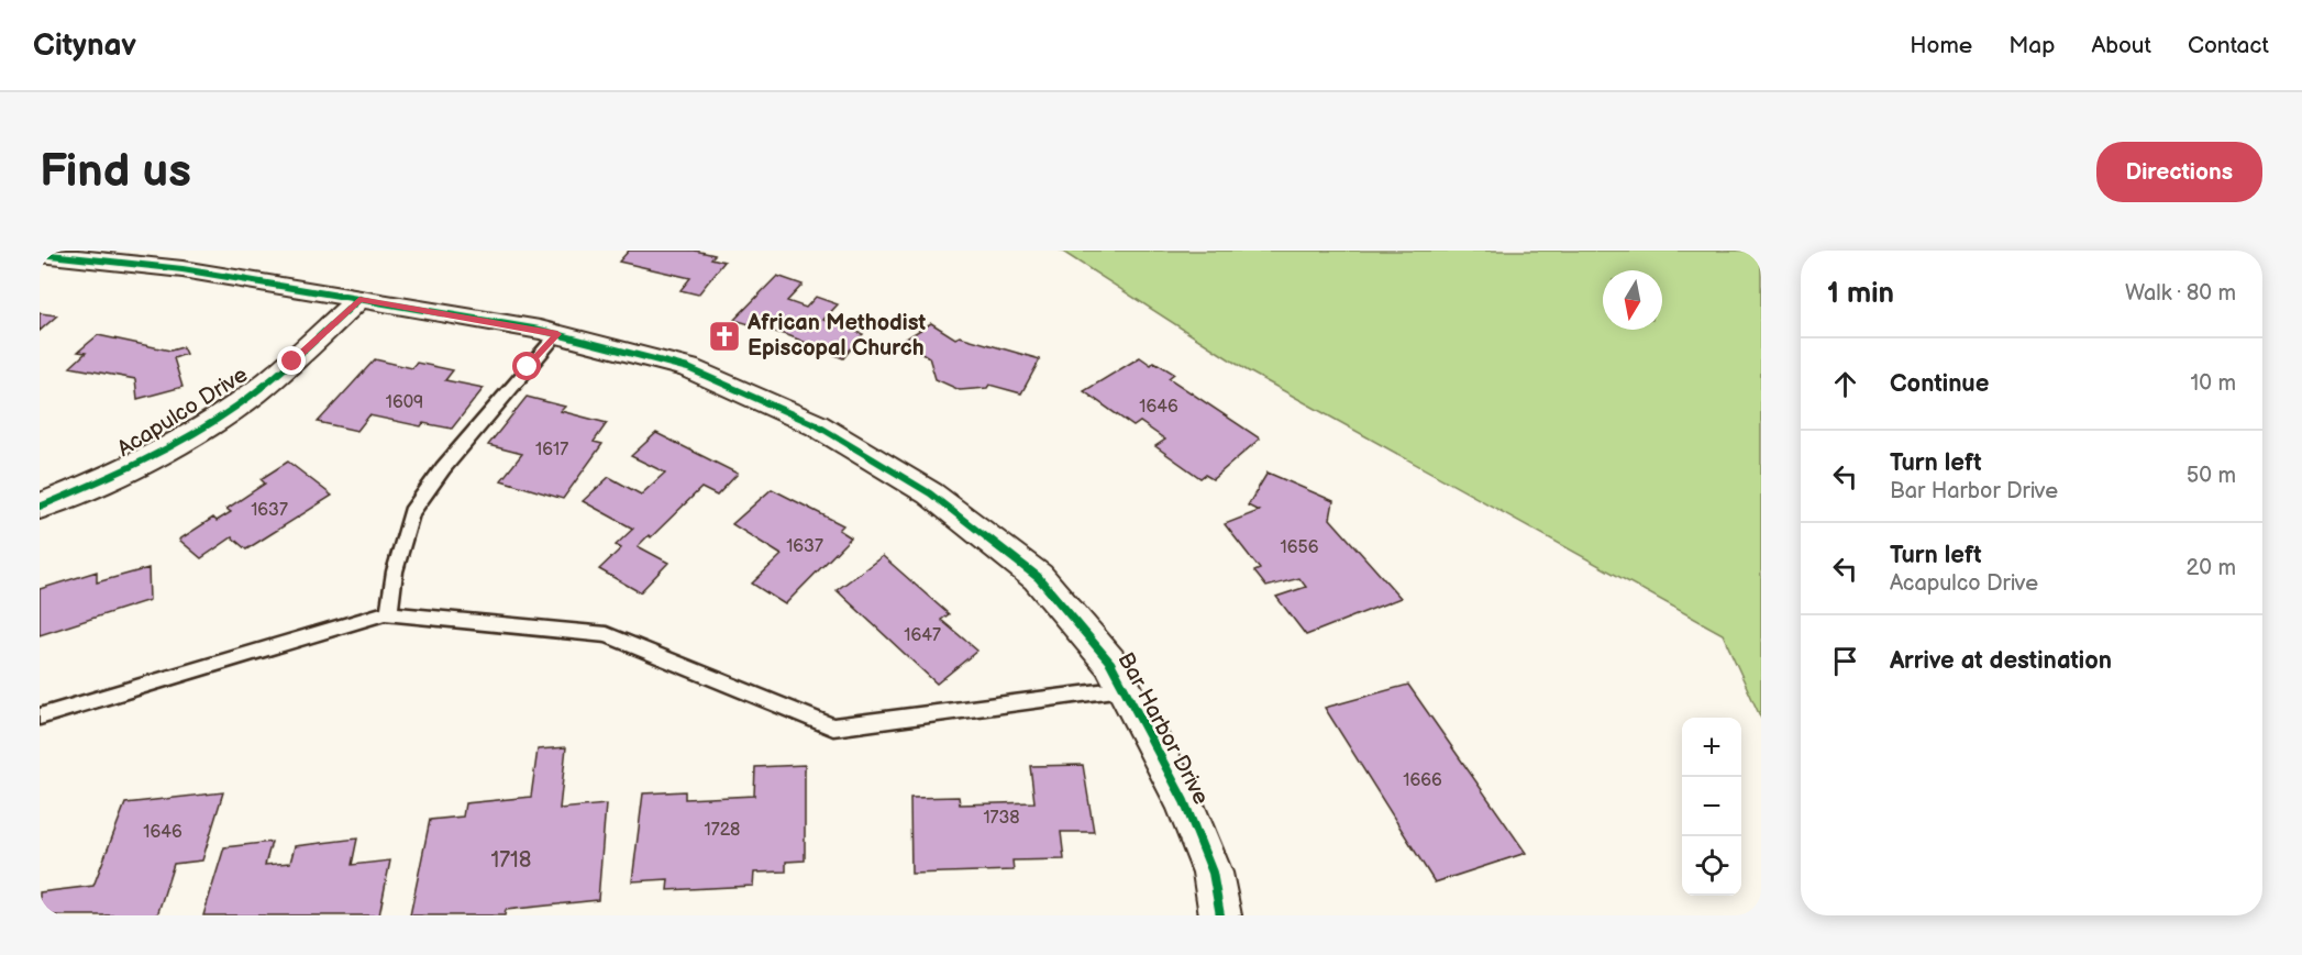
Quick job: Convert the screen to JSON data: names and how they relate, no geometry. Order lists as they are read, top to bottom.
{
  "streets": {
    "street": ["Acapulco Drive", "Bar Harbor Drive"]
  },
  "crossings": [
    ["Acapulco Drive", "Bar Harbor Drive"]
  ],
  "places": {
    "church": ["African Methodist Episcopal Church"]
  },
  "house_numbers": [
    "1609",
    "1646",
    "1617",
    "1637",
    "1637",
    "1656",
    "1647",
    "1666",
    "1738",
    "1728",
    "1646",
    "1718"
  ],
  "north": "bottom",
  "page": {
    "header": "Citynav",
    "nav": [
      "Home",
      "Map",
      "About",
      "Contact"
    ],
    "buttons": "Directions",
    "title": "Find us",
    "heading": ["1 min", "Walk · 80 m"],
    "list": [
      ["Continue", "10 m"],
      ["Turn left", "Bar Harbor Drive", "50 m"],
      ["Turn left", "Acapulco Drive", "20 m"],
      "Arrive at destination"
    ],
    "map_buttons": ["+", "−"]
  }
}
